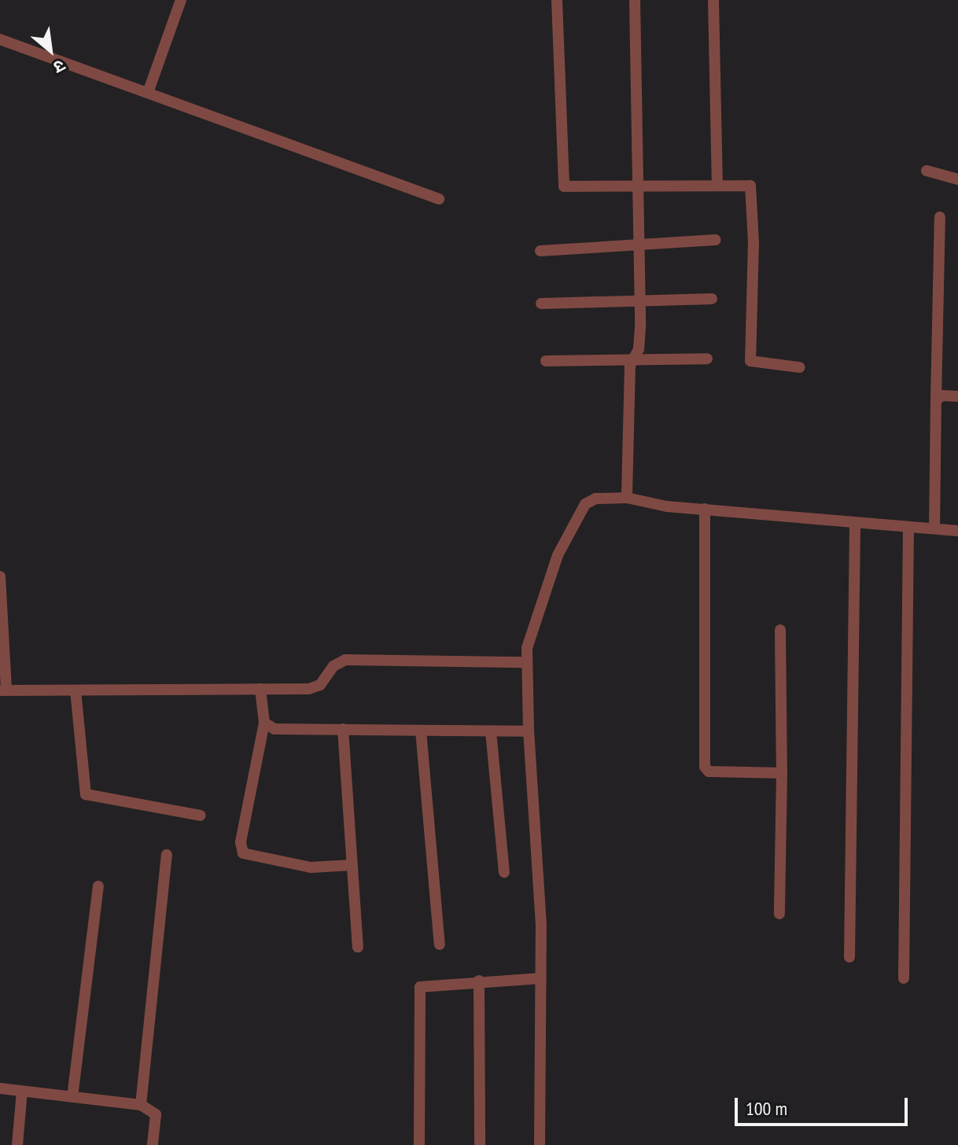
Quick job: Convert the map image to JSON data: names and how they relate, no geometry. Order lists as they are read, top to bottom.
{
  "scale_bar": "100 m",
  "north": "bottom right"
}
